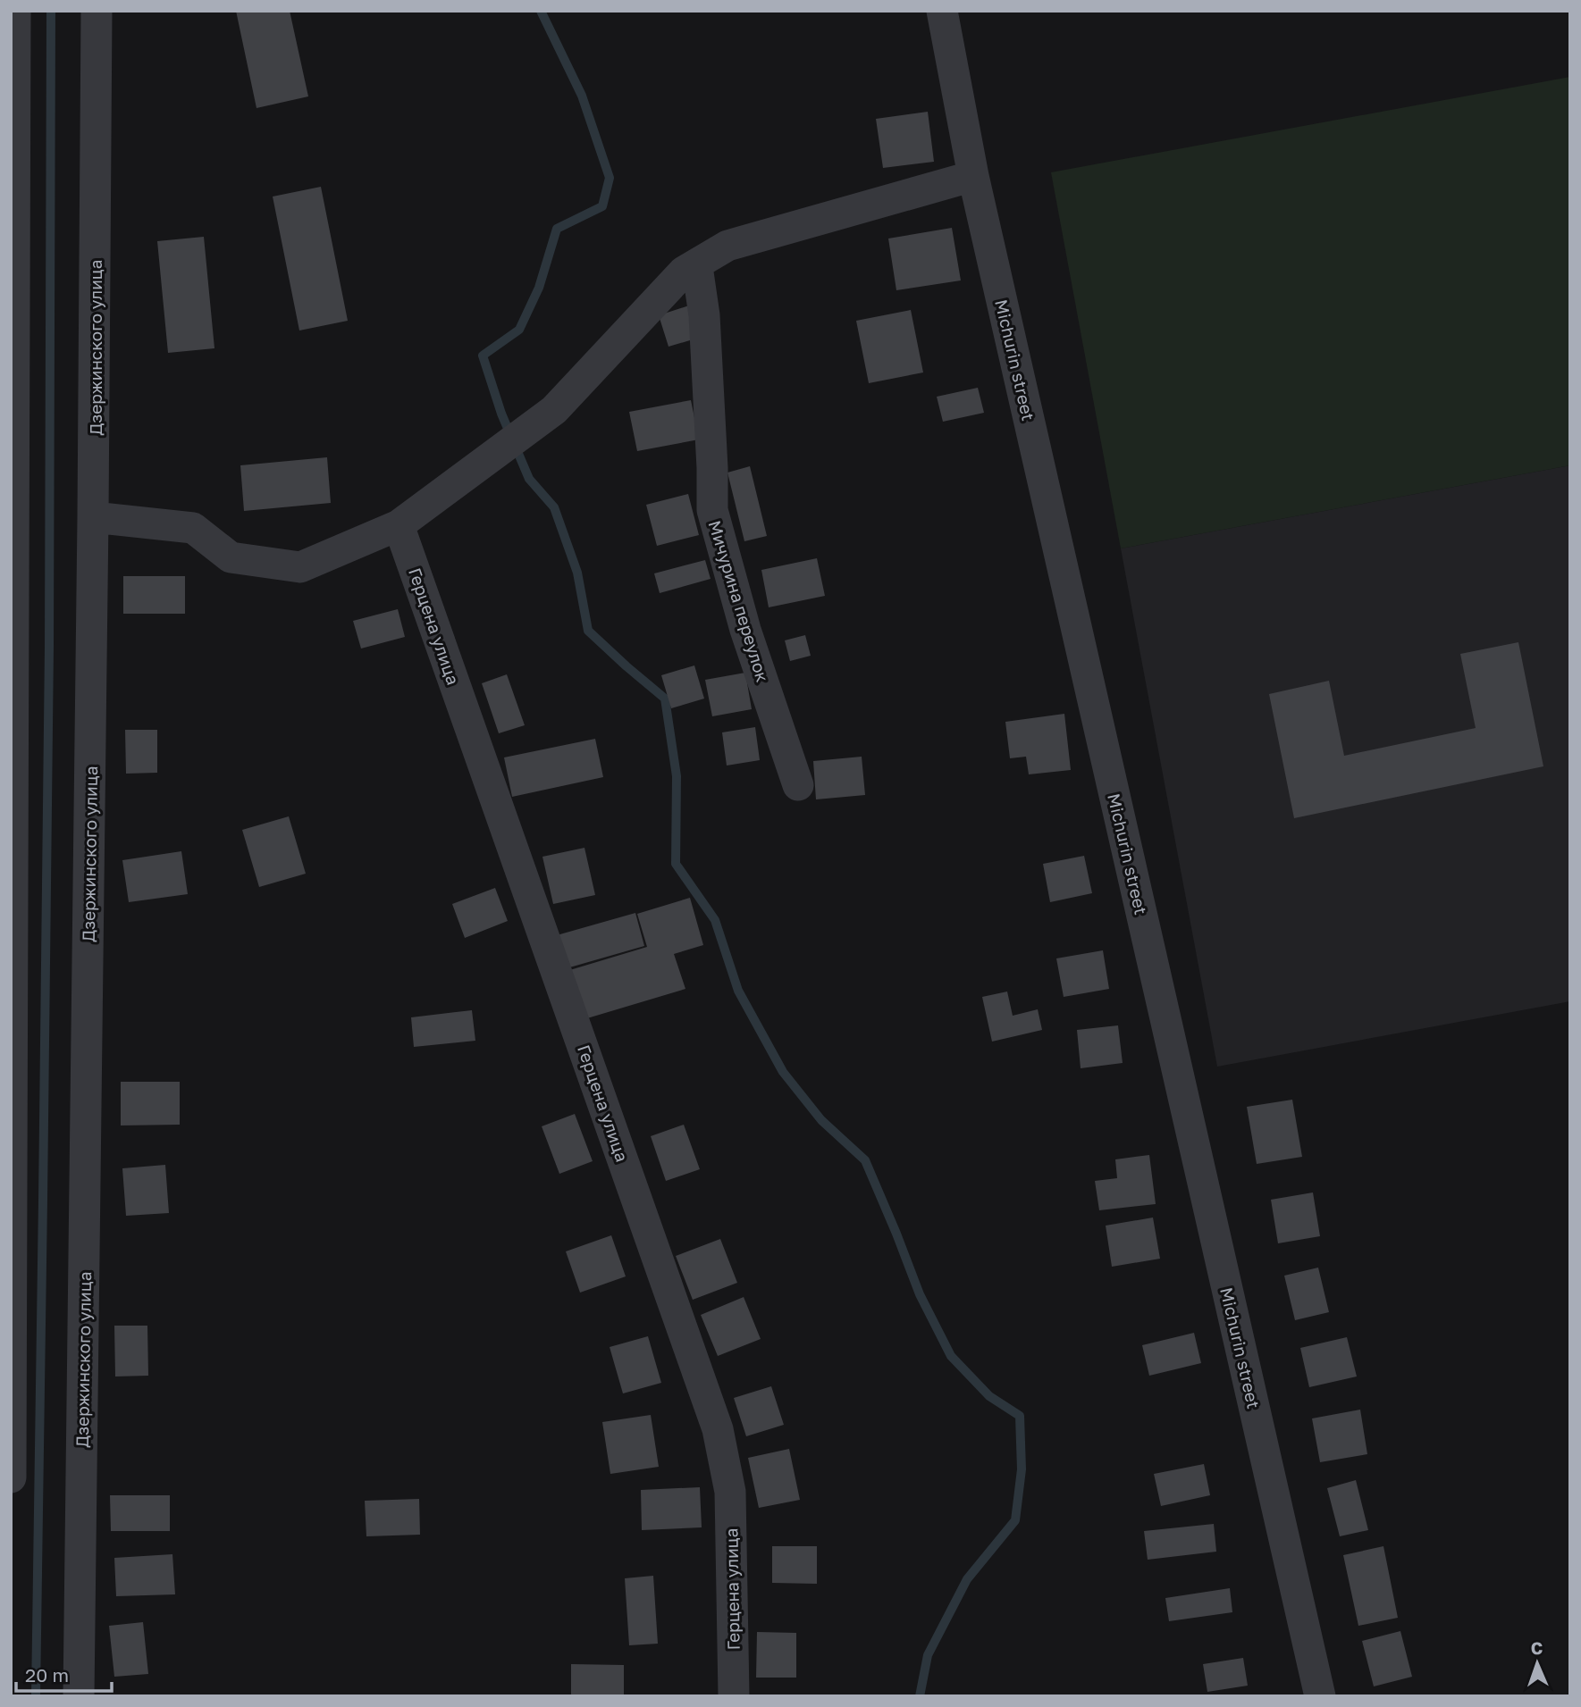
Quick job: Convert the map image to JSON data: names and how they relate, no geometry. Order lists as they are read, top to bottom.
{
  "streets": {
    "street": [
      "Дзержинского улица",
      "Michurin street",
      "Мичурина переулок",
      "Герцена улица"
    ]
  },
  "scale_bar": "20 m",
  "north": "top"
}
